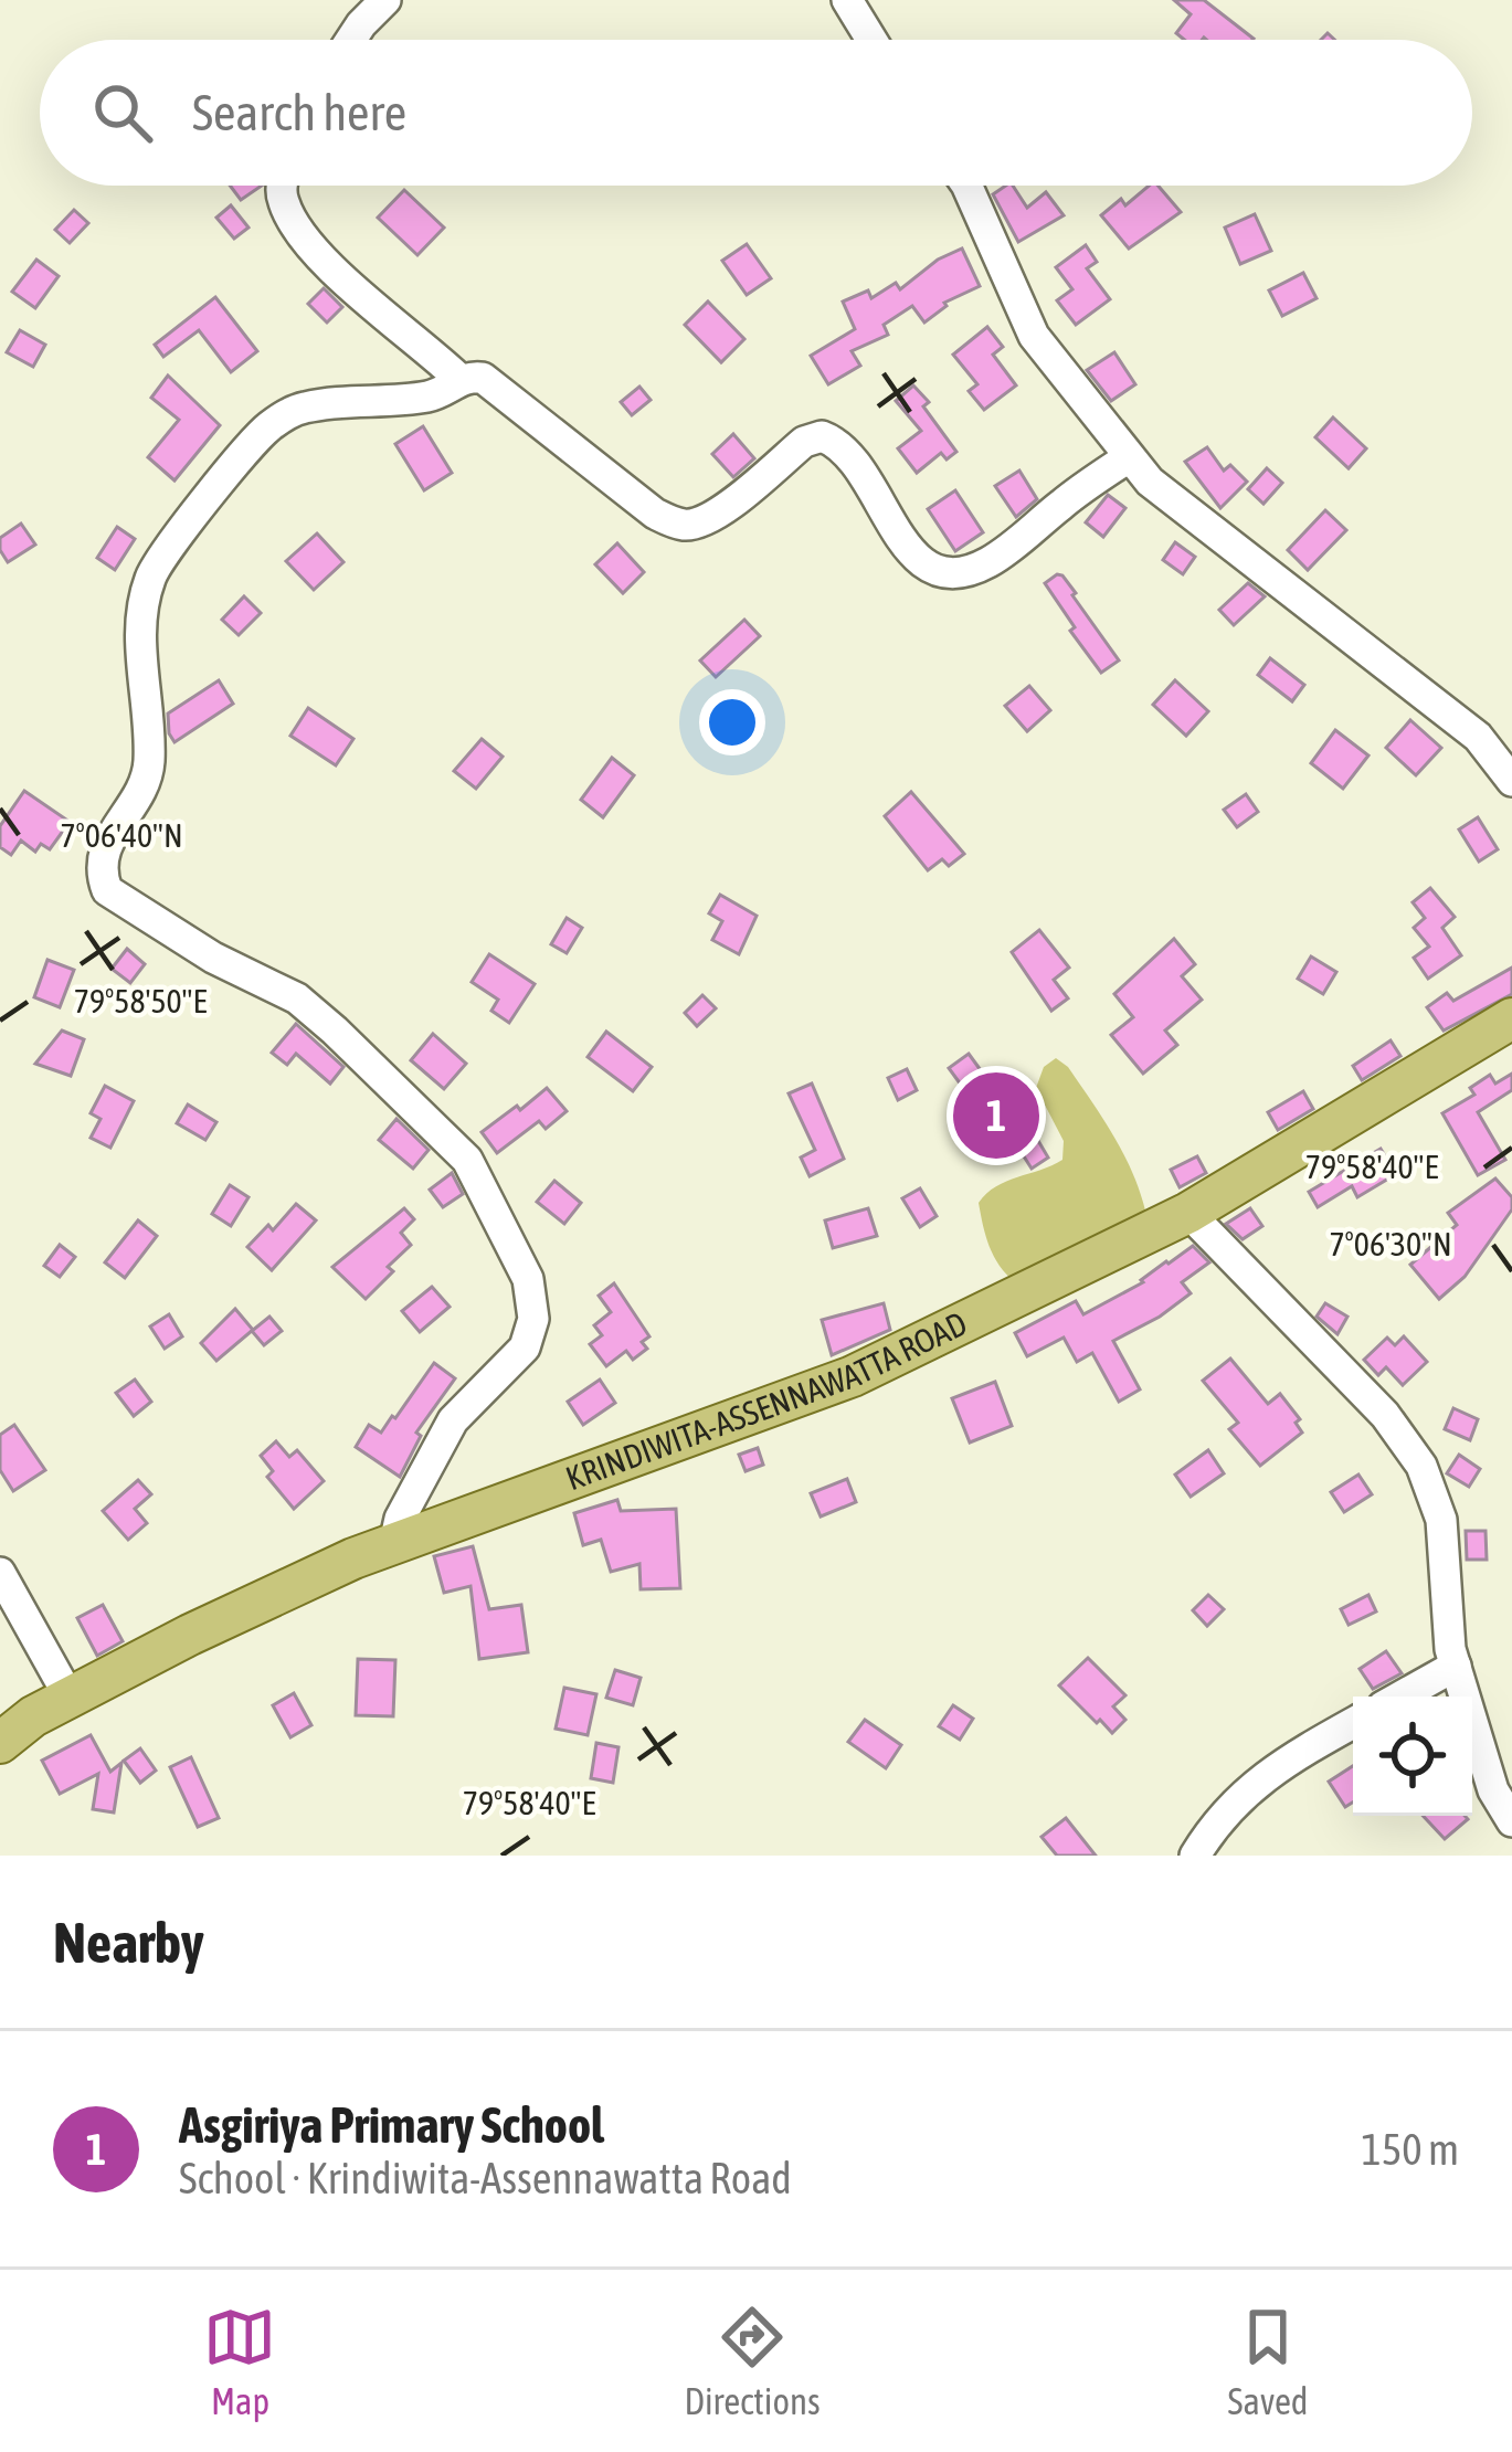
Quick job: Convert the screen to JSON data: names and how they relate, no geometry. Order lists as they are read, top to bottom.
{
  "streets": {
    "main road": ["KRINDIWITA-ASSENNAWATTA ROAD"]
  },
  "page": {
    "search": "Search here",
    "pins": "1",
    "heading": "Nearby",
    "list": [
      {
        "mark": "1",
        "name": "Asgiriya Primary School",
        "note": "School · Krindiwita-Assennawatta Road",
        "value": "150 m"
      }
    ],
    "nav": ["Map", "Directions", "Saved"]
  },
  "coordinates": [
    "7°06'40\"N",
    "79°58'50\"E",
    "79°58'40\"E",
    "7°06'30\"N"
  ]
}
